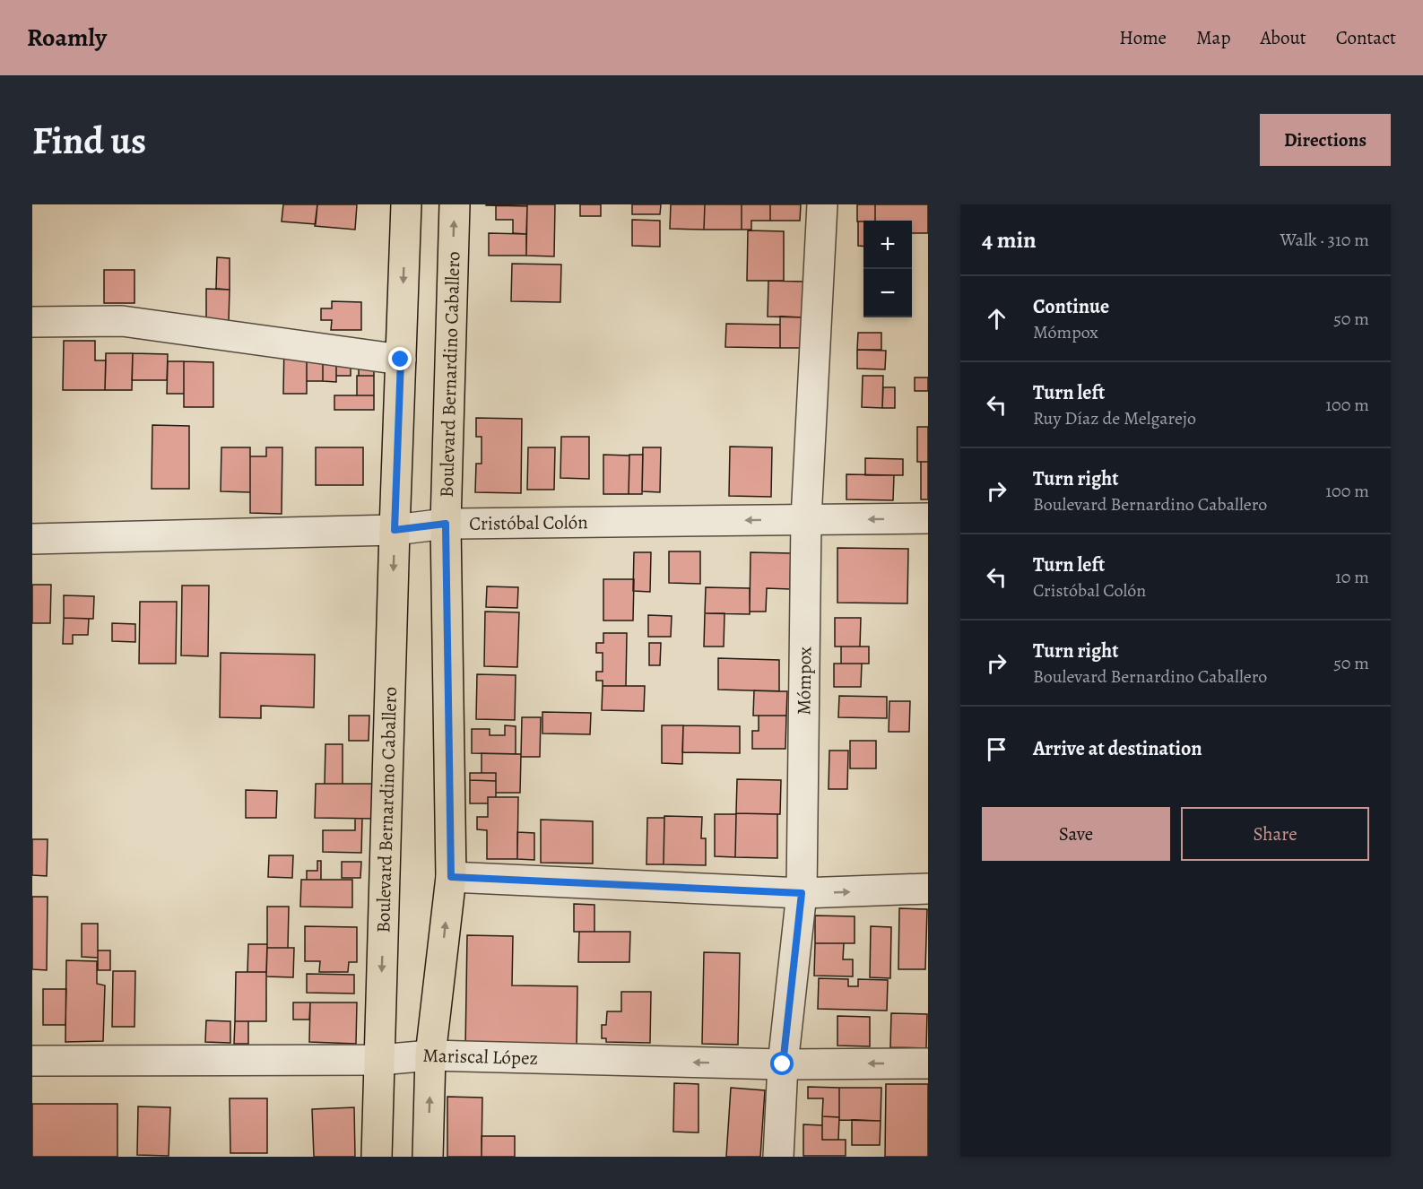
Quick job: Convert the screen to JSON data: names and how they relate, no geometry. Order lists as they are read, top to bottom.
{
  "streets": {
    "main road": ["Boulevard Bernardino Caballero"],
    "street": ["Cristóbal Colón", "Mómpox", "Mariscal López"]
  },
  "crossings": [
    ["Boulevard Bernardino Caballero", "Cristóbal Colón"],
    ["Boulevard Bernardino Caballero", "Mariscal López"],
    ["Cristóbal Colón", "Mómpox"],
    ["Mómpox", "Mariscal López"]
  ],
  "one_way": ["Cristóbal Colón"],
  "page": {
    "header": "Roamly",
    "nav": [
      "Home",
      "Map",
      "About",
      "Contact"
    ],
    "buttons": [
      "Directions",
      ["Save", "Share"]
    ],
    "title": "Find us",
    "heading": ["4 min", "Walk · 310 m"],
    "map_buttons": ["+", "−"],
    "list": [
      ["Continue", "Mómpox", "50 m"],
      ["Turn left", "Ruy Díaz de Melgarejo", "100 m"],
      ["Turn right", "Boulevard Bernardino Caballero", "100 m"],
      ["Turn left", "Cristóbal Colón", "10 m"],
      ["Turn right", "Boulevard Bernardino Caballero", "50 m"],
      "Arrive at destination"
    ]
  }
}
